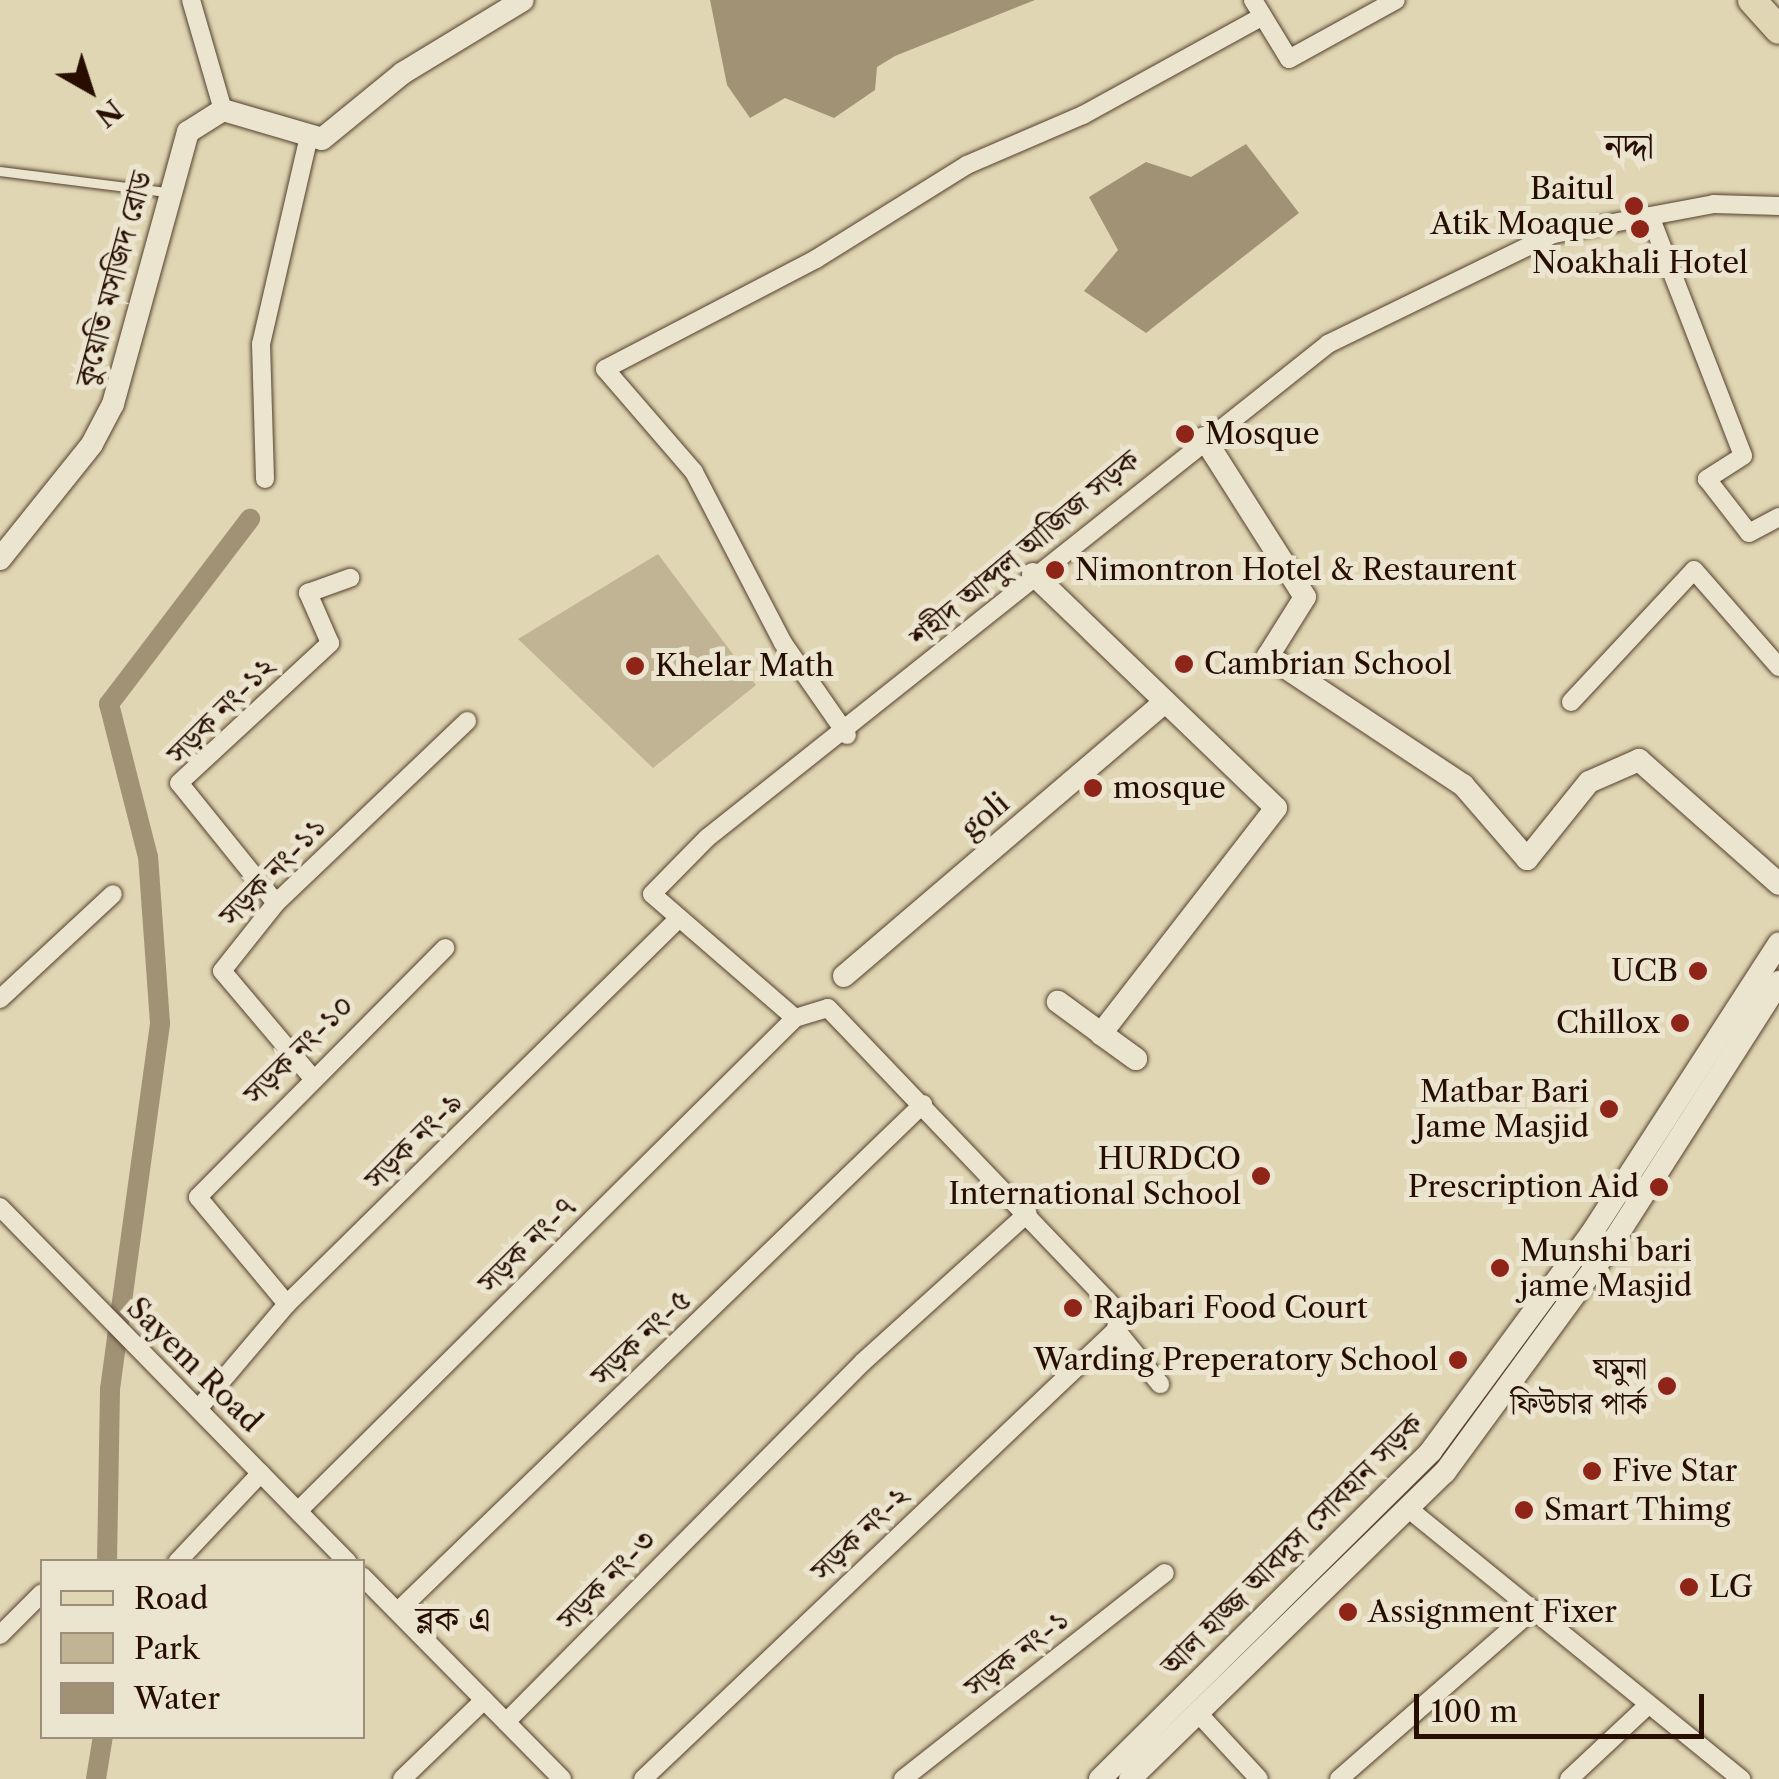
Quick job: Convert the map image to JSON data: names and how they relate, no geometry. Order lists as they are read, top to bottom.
{
  "streets": {
    "street": [
      "কুয়েতি মসজিদ রোড",
      "শহীদ আব্দুল আজিজ সড়ক",
      "সড়ক নং-১২",
      "goli",
      "সড়ক নং-১১",
      "সড়ক নং-১০",
      "সড়ক নং-৯",
      "সড়ক নং-৭",
      "সড়ক নং-৫",
      "Sayem Road",
      "সড়ক নং-২",
      "আল হাজ্জ আবদুস সোবহান সড়ক",
      "সড়ক নং-৩",
      "সড়ক নং-১"
    ]
  },
  "crossings": [
    ["শহীদ আব্দুল আজিজ সড়ক", "সড়ক নং-৯"],
    ["সড়ক নং-১২", "সড়ক নং-১১"],
    ["সড়ক নং-১১", "সড়ক নং-১০"],
    ["সড়ক নং-১০", "সড়ক নং-৯"],
    ["সড়ক নং-৯", "Sayem Road"],
    ["সড়ক নং-৭", "Sayem Road"]
  ],
  "districts": ["নদ্দা", "ব্লক এ"],
  "places": [
    "Baitul Atik Moaque",
    "Noakhali Hotel",
    "Mosque",
    "Nimontron Hotel & Restaurent",
    "Cambrian School",
    "Khelar Math",
    "mosque",
    "UCB",
    "Chillox",
    "Matbar Bari Jame Masjid",
    "HURDCO International School",
    "Prescription Aid",
    "Munshi bari jame Masjid",
    "Rajbari Food Court",
    "Warding Preperatory School",
    "যমুনা ফিউচার পার্ক",
    "Five Star",
    "Smart Thimg",
    "LG",
    "Assignment Fixer"
  ],
  "legend": ["Road", "Park", "Water"],
  "scale_bar": "100 m",
  "north": "bottom right"
}
